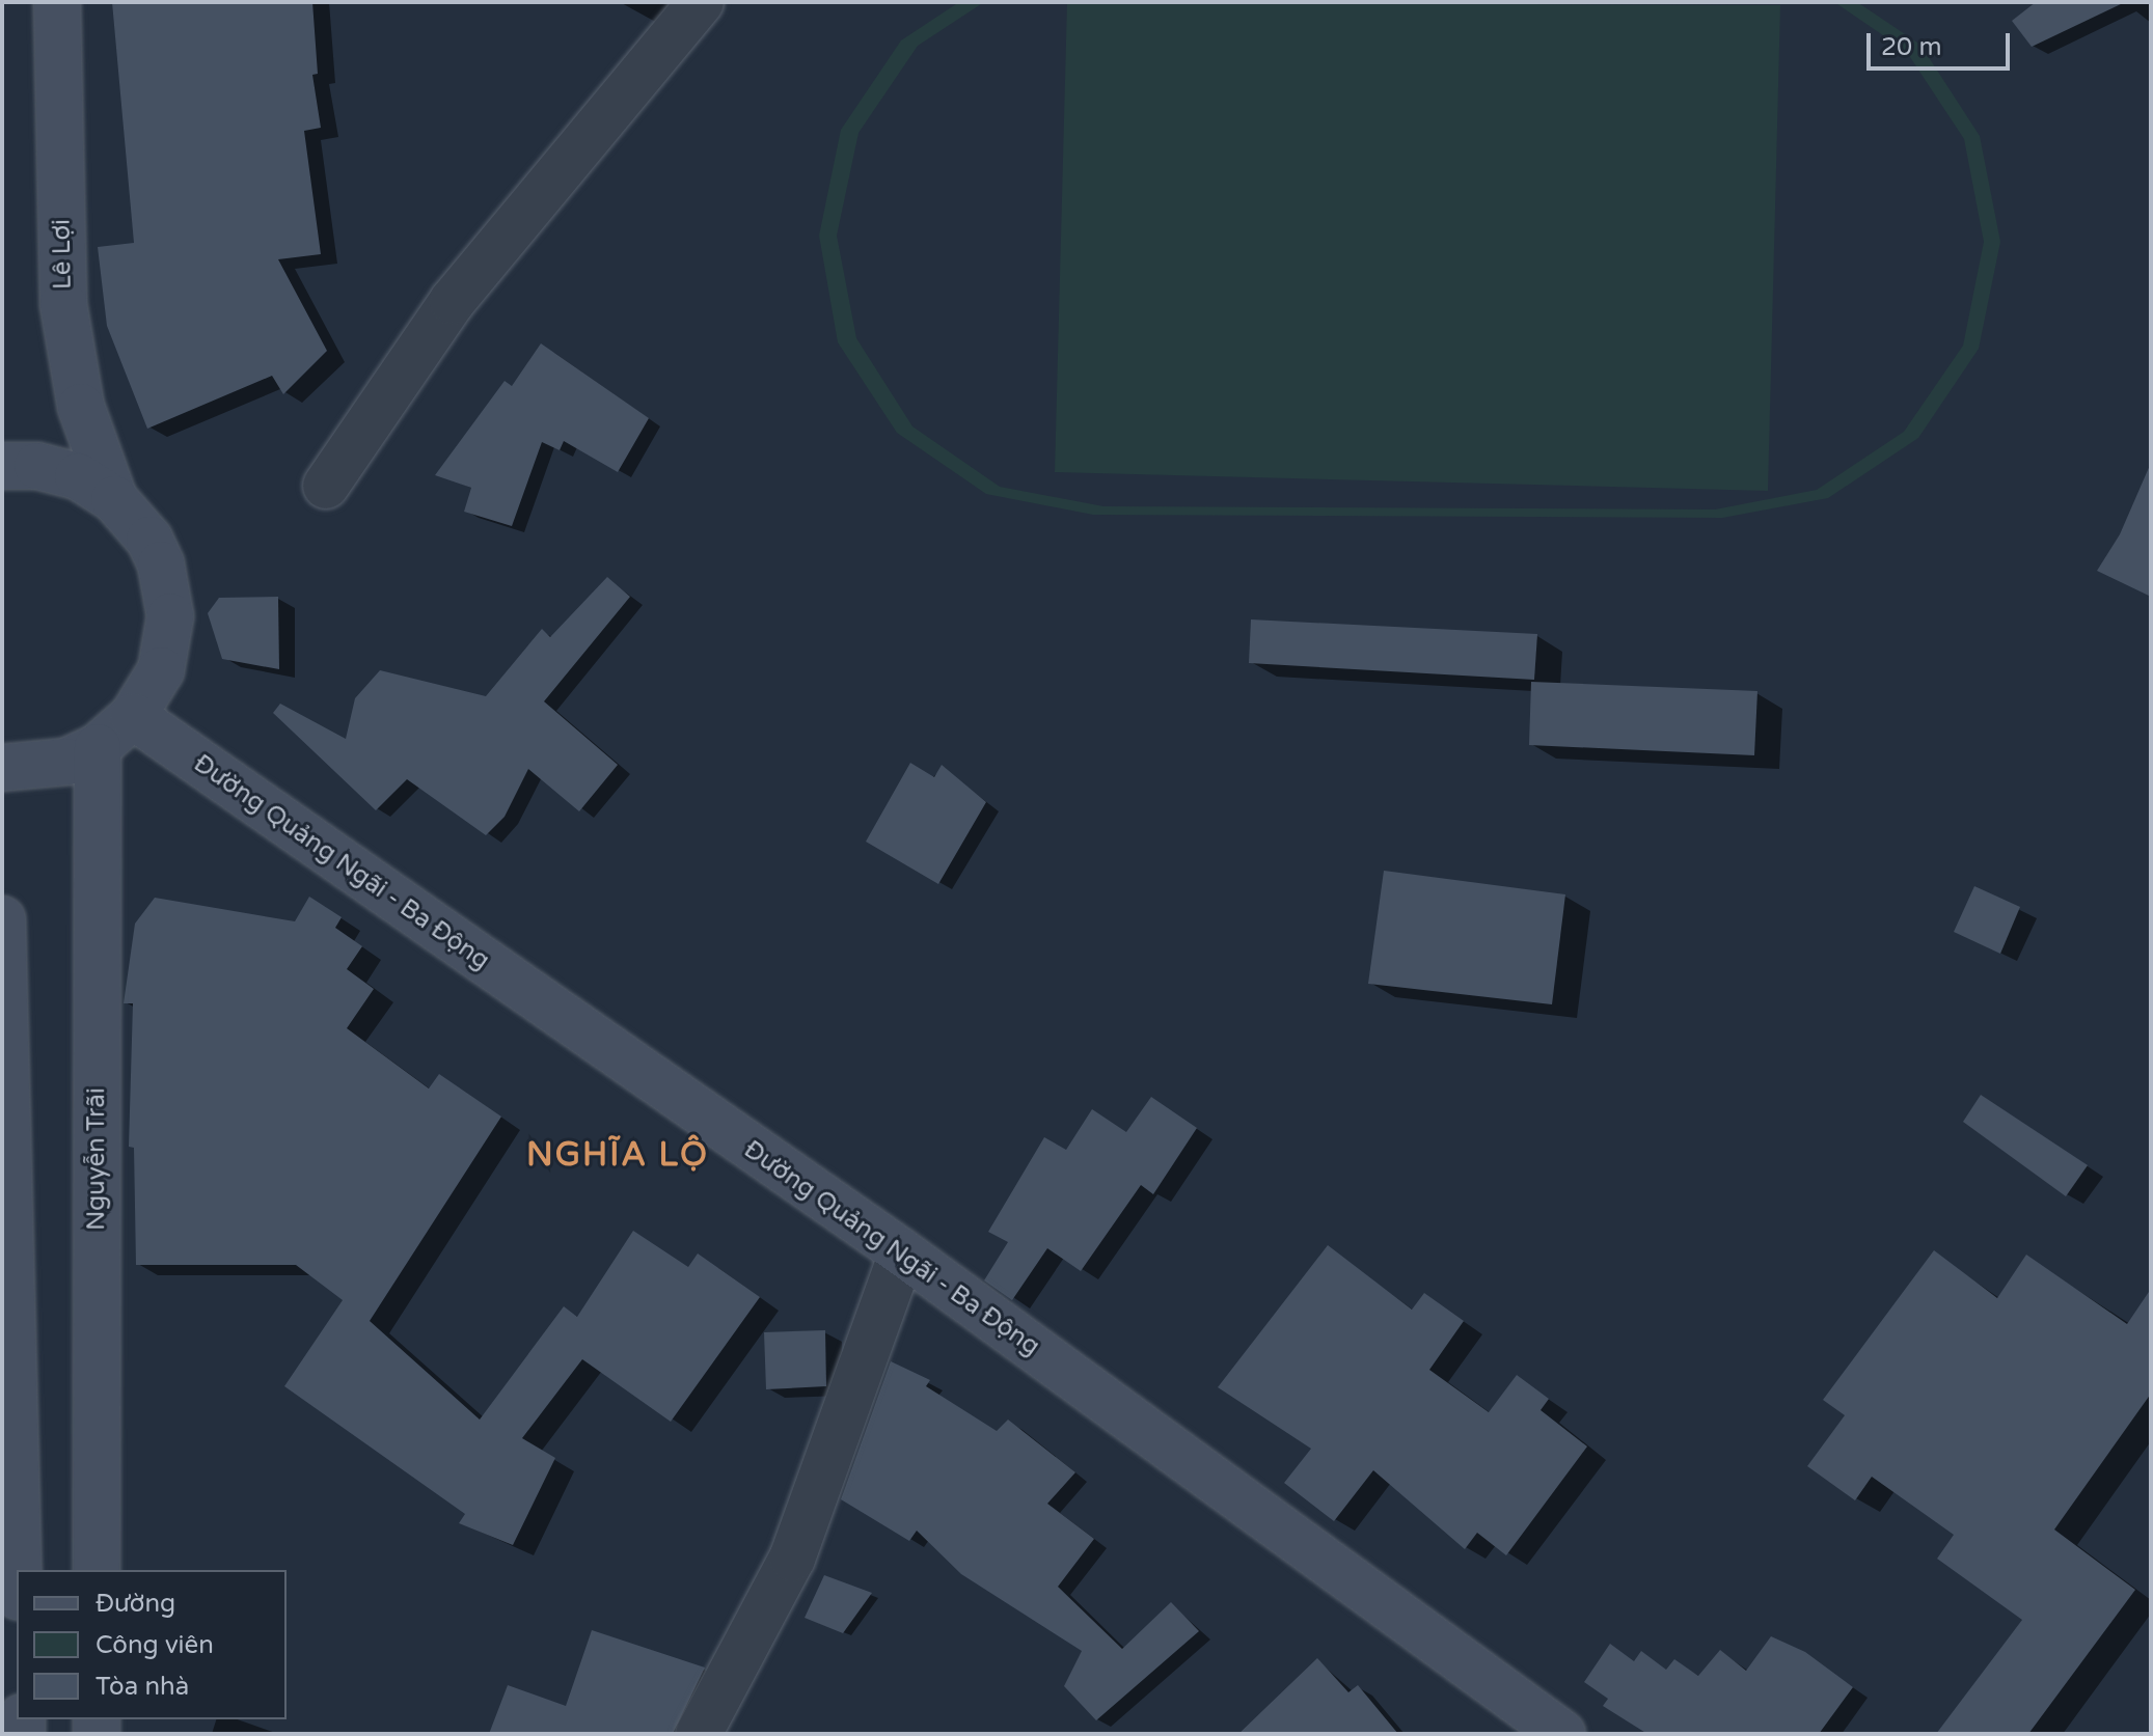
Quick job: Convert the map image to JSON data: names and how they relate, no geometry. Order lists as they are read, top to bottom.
{
  "streets": {
    "main road": ["Lê Lợi", "Đường Quảng Ngãi - Ba Động", "Nguyễn Trãi"]
  },
  "districts": ["NGHĨA LỘ"],
  "legend": ["Đường", "Công viên", "Tòa nhà"],
  "scale_bar": "20 m"
}
